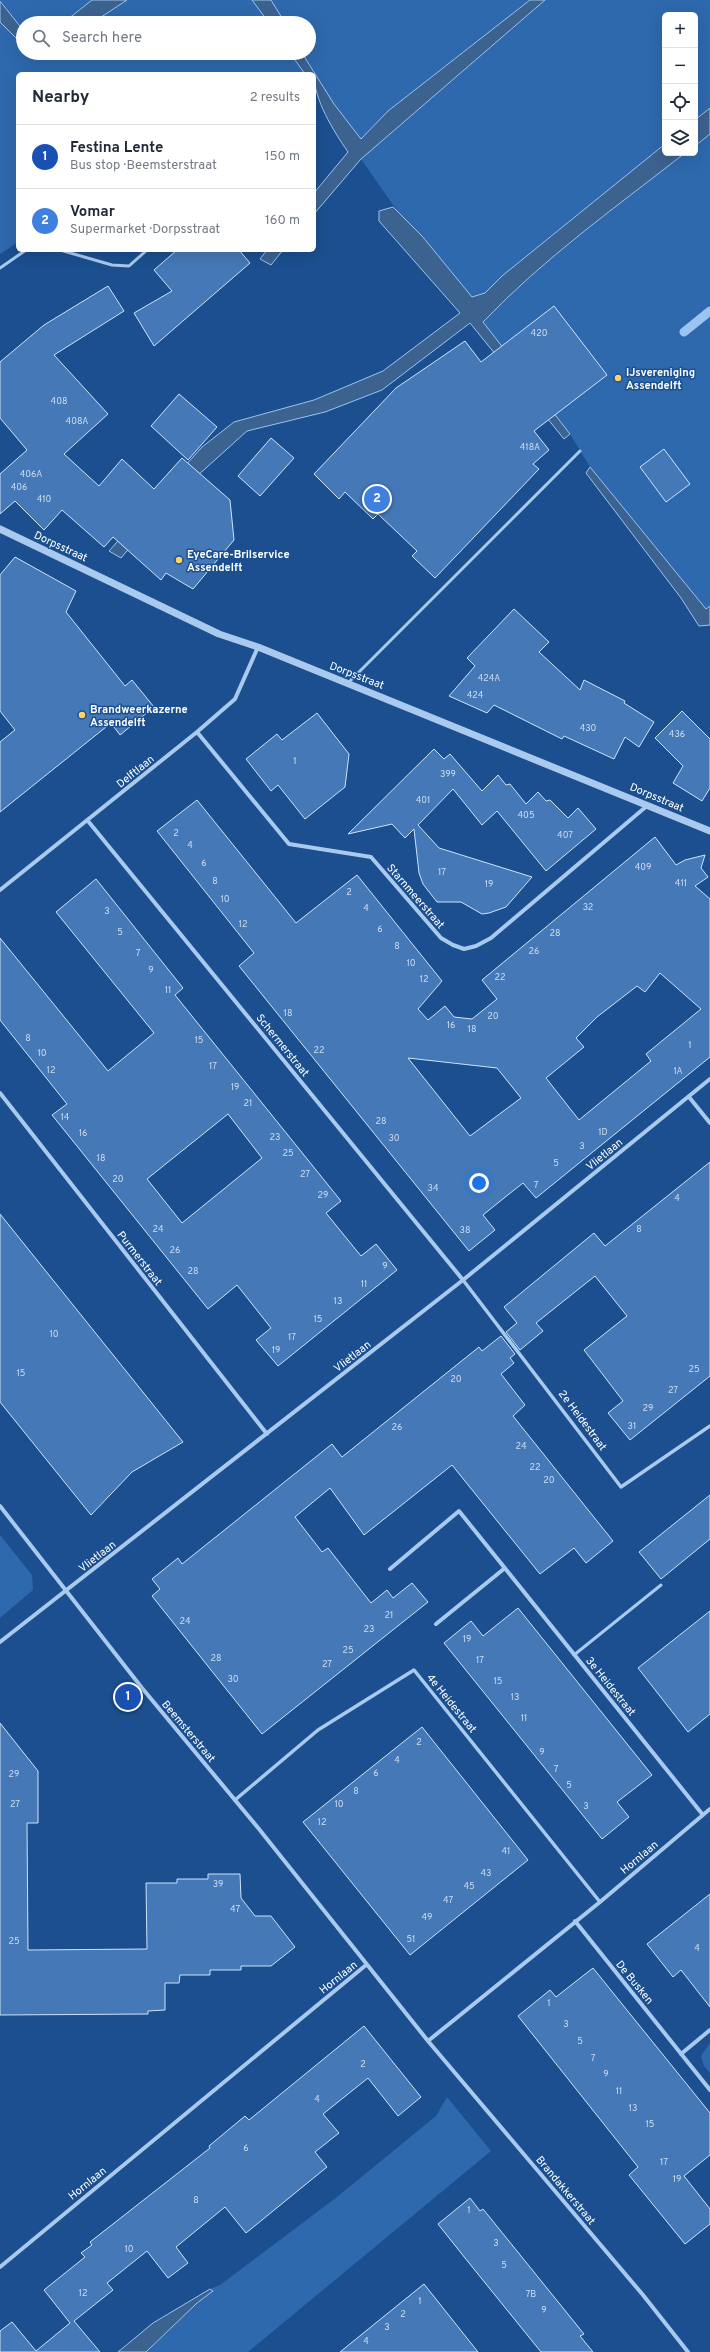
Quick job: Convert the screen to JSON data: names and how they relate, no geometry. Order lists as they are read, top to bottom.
{
  "streets": {
    "street": [
      "Dorpsstraat",
      "Delftlaan",
      "Starnmeerstraat",
      "Schermerstraat",
      "Vlietlaan",
      "Purmerstraat",
      "2e Heidestraat",
      "3e Heidestraat",
      "4e Heidestraat",
      "Beemsterstraat",
      "Hornlaan",
      "De Busken",
      "Brandakkerstraat"
    ]
  },
  "crossings": [
    ["Dorpsstraat", "Delftlaan"],
    ["Dorpsstraat", "Starnmeerstraat"],
    ["Delftlaan", "Starnmeerstraat"],
    ["Delftlaan", "Schermerstraat"],
    ["Schermerstraat", "Vlietlaan"],
    ["Schermerstraat", "2e Heidestraat"],
    ["Vlietlaan", "Purmerstraat"],
    ["Vlietlaan", "2e Heidestraat"],
    ["Vlietlaan", "Beemsterstraat"],
    ["3e Heidestraat", "Hornlaan"],
    ["4e Heidestraat", "Beemsterstraat"],
    ["4e Heidestraat", "Hornlaan"],
    ["Beemsterstraat", "Hornlaan"],
    ["Hornlaan", "De Busken"],
    ["Hornlaan", "Brandakkerstraat"]
  ],
  "places": ["IJsvereniging Assendelft", "EyeCare-Brilservice Assendelft", "Brandweerkazerne Assendelft"],
  "house_numbers": [
    "420",
    "408",
    "408A",
    "418A",
    "406A",
    "406",
    "410",
    "424A",
    "424",
    "430",
    "436",
    "1",
    "399",
    "401",
    "405",
    "2",
    "407",
    "4",
    "6",
    "409",
    "17",
    "8",
    "411",
    "19",
    "2",
    "10",
    "32",
    "4",
    "3",
    "12",
    "6",
    "5",
    "28",
    "8",
    "26",
    "7",
    "10",
    "9",
    "22",
    "12",
    "11",
    "18",
    "20",
    "16",
    "18",
    "8",
    "15",
    "1",
    "22",
    "10",
    "17",
    "12",
    "1A",
    "19",
    "21",
    "14",
    "28",
    "1D",
    "16",
    "23",
    "30",
    "3",
    "25",
    "18",
    "5",
    "27",
    "20",
    "7",
    "34",
    "29",
    "4",
    "24",
    "8",
    "38",
    "26",
    "9",
    "28",
    "11",
    "13",
    "15",
    "10",
    "17",
    "19",
    "25",
    "15",
    "20",
    "27",
    "29",
    "31",
    "26",
    "24",
    "22",
    "20",
    "21",
    "24",
    "23",
    "19",
    "25",
    "28",
    "17",
    "27",
    "30",
    "15",
    "13",
    "11",
    "2",
    "9",
    "4",
    "7",
    "6",
    "29",
    "5",
    "8",
    "27",
    "10",
    "3",
    "12",
    "41",
    "43",
    "39",
    "45",
    "47",
    "47",
    "49",
    "51",
    "25",
    "4",
    "1",
    "3",
    "5",
    "7",
    "2",
    "9",
    "11",
    "4",
    "13",
    "15",
    "6",
    "17",
    "19",
    "8",
    "1",
    "3",
    "10",
    "5",
    "12",
    "7B",
    "1",
    "9",
    "2",
    "3",
    "4"
  ],
  "page": {
    "map_buttons": ["+", "−"],
    "search": "Search here",
    "heading": ["Nearby", "2 results"],
    "list": [
      {
        "mark": "1",
        "name": "Festina Lente",
        "note": "Bus stop · Beemsterstraat",
        "value": "150 m"
      },
      {
        "mark": "2",
        "name": "Vomar",
        "note": "Supermarket · Dorpsstraat",
        "value": "160 m"
      }
    ],
    "pins": ["2", "1"]
  }
}
